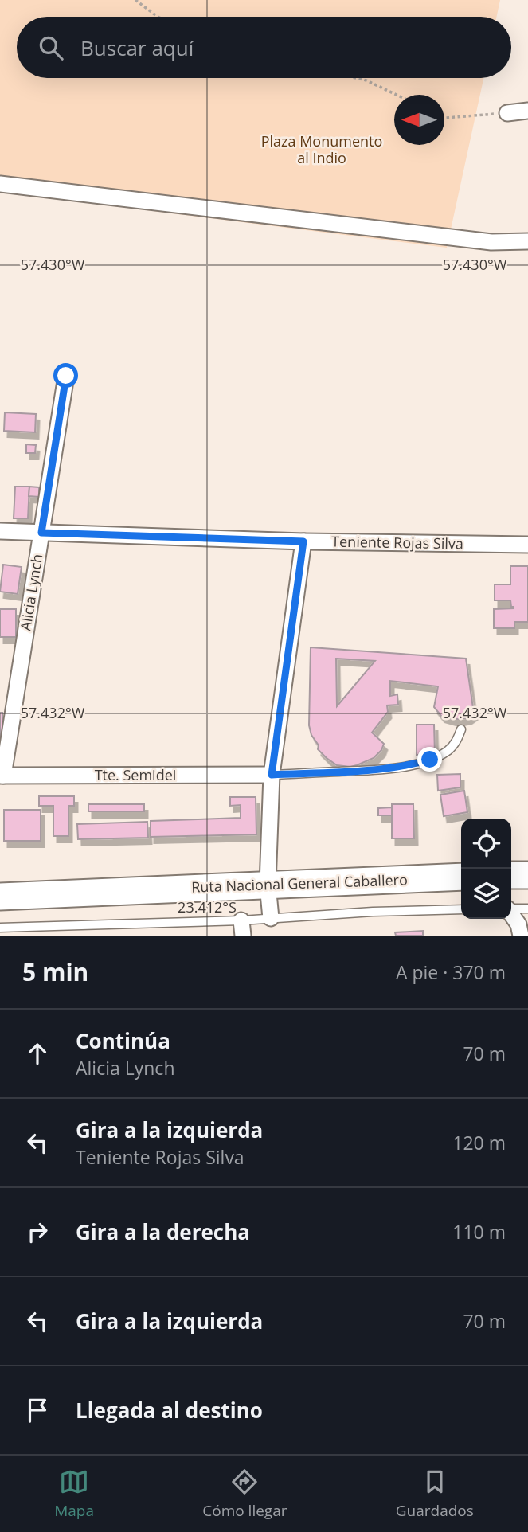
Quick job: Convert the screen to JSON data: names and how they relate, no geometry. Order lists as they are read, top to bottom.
{
  "streets": {
    "highway": ["Ruta Nacional General Caballero"],
    "street": ["Teniente Rojas Silva", "Alicia Lynch", "Tte. Semidei"]
  },
  "crossings": [
    ["Teniente Rojas Silva", "Alicia Lynch"],
    ["Alicia Lynch", "Tte. Semidei"]
  ],
  "parks": ["Plaza Monumento al Indio"],
  "north": "left",
  "page": {
    "search": "Buscar aquí",
    "heading": ["5 min", "A pie · 370 m"],
    "list": [
      ["Continúa", "Alicia Lynch", "70 m"],
      ["Gira a la izquierda", "Teniente Rojas Silva", "120 m"],
      ["Gira a la derecha", "110 m"],
      ["Gira a la izquierda", "70 m"],
      "Llegada al destino"
    ],
    "nav": ["Mapa", "Cómo llegar", "Guardados"]
  },
  "coordinates": ["57.430°W", "57.432°W", "23.412°S"]
}
